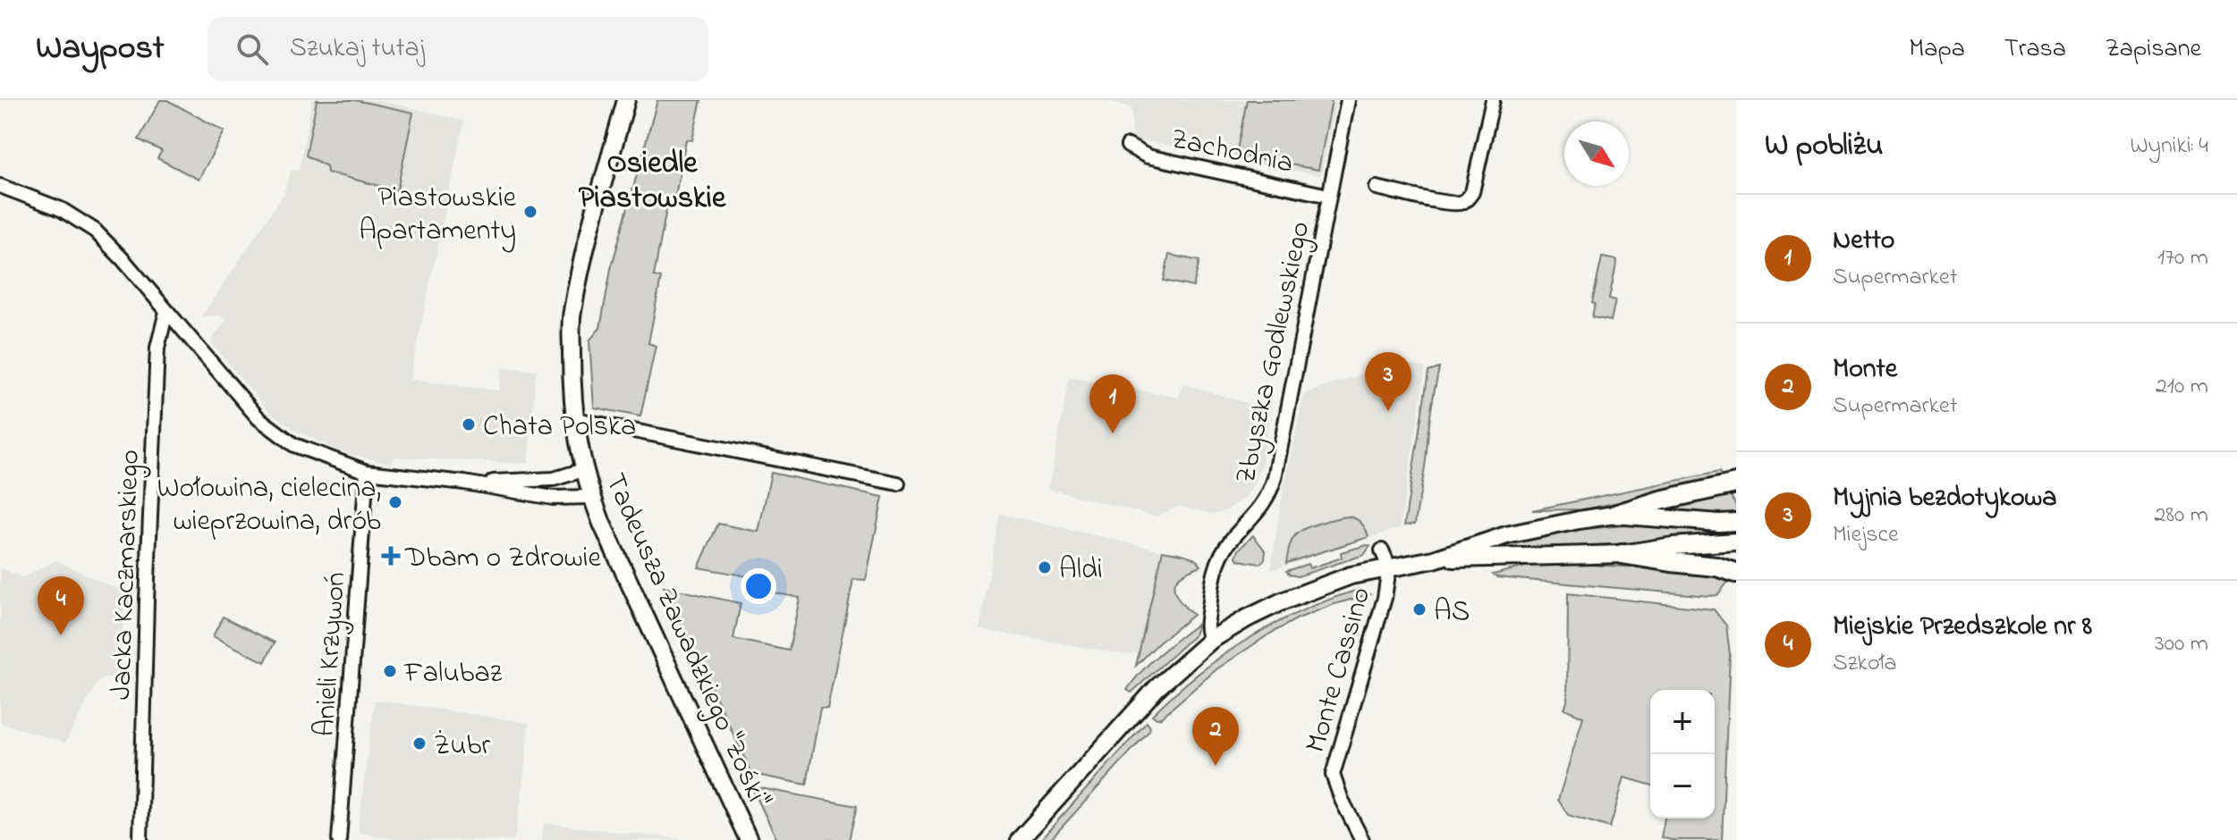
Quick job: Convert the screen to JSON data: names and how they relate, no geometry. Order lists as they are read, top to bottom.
{
  "streets": {
    "street": [
      "Zachodnia",
      "Zbyszka Godlewskiego",
      "Jacka Kaczmarskiego",
      "Tadeusza Zawadzkiego \"Zośki\"",
      "Anieli Krzywoń",
      "Monte Cassino"
    ]
  },
  "crossings": [
    ["Zachodnia", "Zbyszka Godlewskiego"]
  ],
  "districts": ["Osiedle Piastowskie"],
  "places": {
    "other": [
      "Piastowskie Apartamenty",
      "Chata Polska",
      "Wołowina, cielecina, wieprzowina, drób",
      "Aldi",
      "AS",
      "Falubaz",
      "Żubr"
    ],
    "health": ["Dbam o Zdrowie"]
  },
  "north": "bottom right",
  "page": {
    "header": "Waypost",
    "search": "Szukaj tutaj",
    "nav": ["Mapa", "Trasa", "Zapisane"],
    "heading": ["W pobliżu", "Wyniki: 4"],
    "list": [
      {
        "mark": "1",
        "name": "Netto",
        "note": "Supermarket",
        "value": "170 m"
      },
      {
        "mark": "2",
        "name": "Monte",
        "note": "Supermarket",
        "value": "210 m"
      },
      {
        "mark": "3",
        "name": "Myjnia bezdotykowa",
        "note": "Miejsce",
        "value": "280 m"
      },
      {
        "mark": "4",
        "name": "Miejskie Przedszkole nr 8",
        "note": "Szkoła",
        "value": "300 m"
      }
    ],
    "pins": [
      "3",
      "1",
      "4",
      "2"
    ],
    "map_buttons": ["+", "−"]
  }
}
